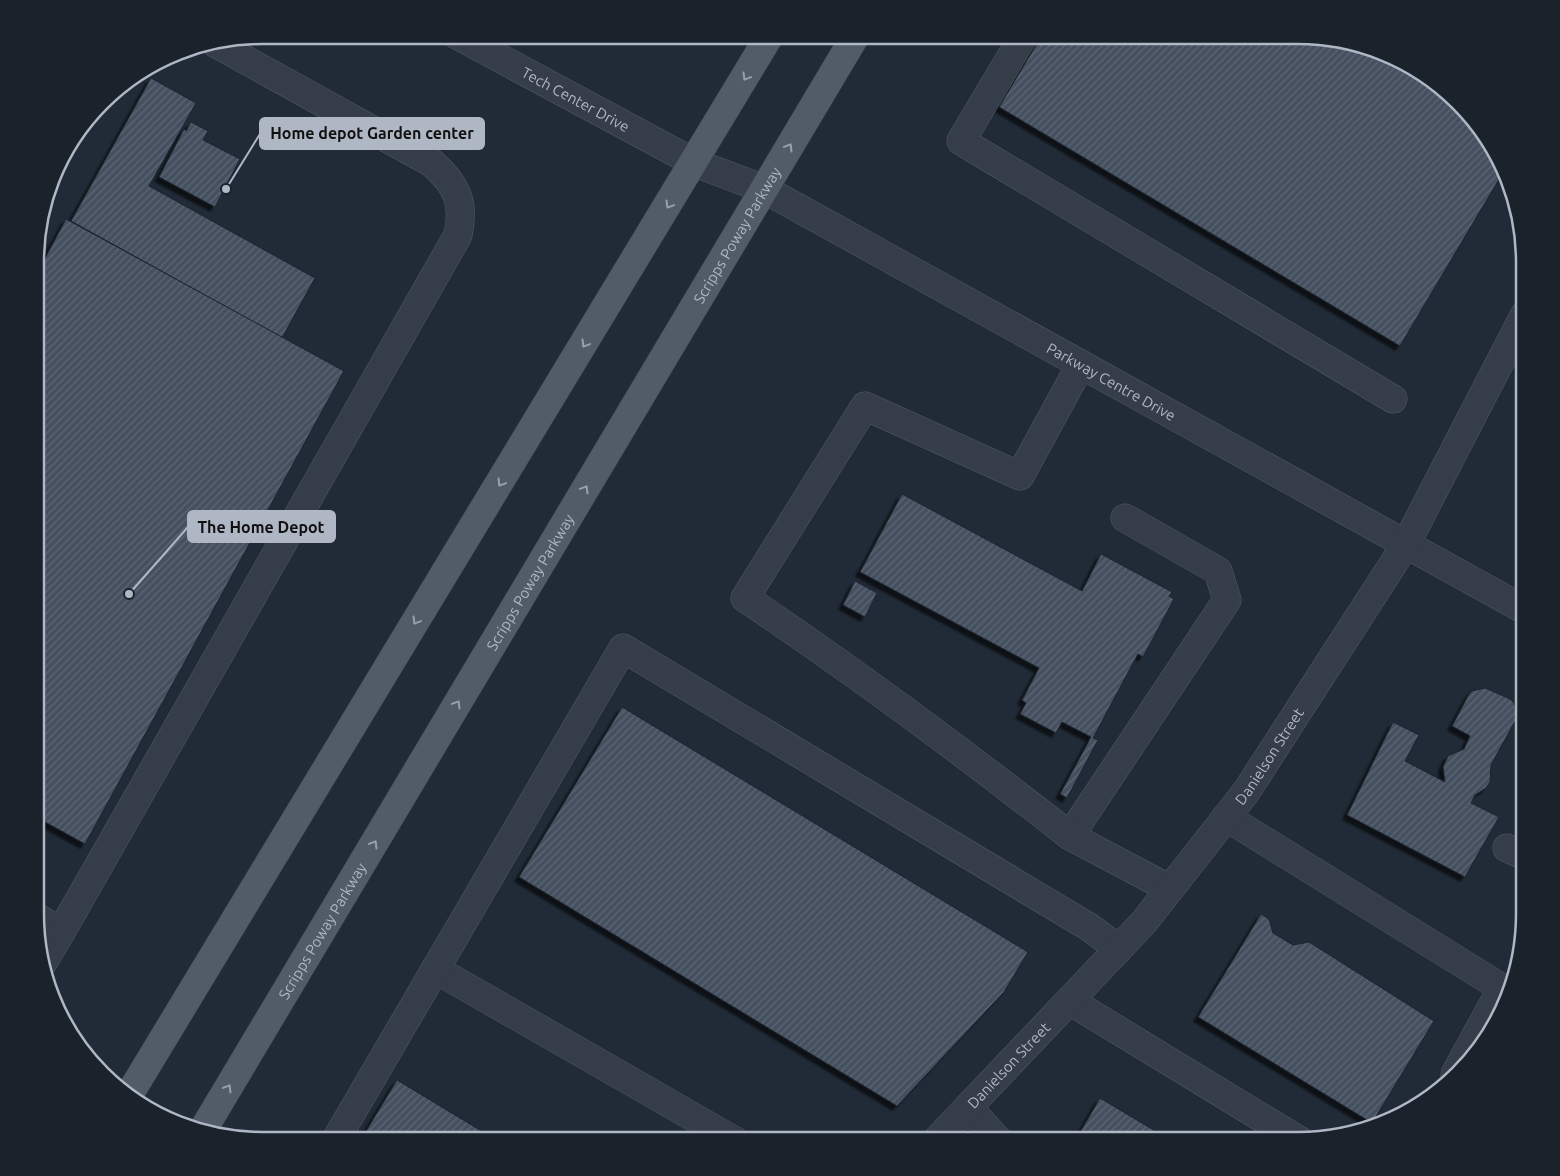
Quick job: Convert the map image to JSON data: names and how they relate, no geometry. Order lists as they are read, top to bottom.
{
  "streets": {
    "main road": ["Scripps Poway Parkway"],
    "street": ["Tech Center Drive", "Parkway Centre Drive", "Danielson Street"]
  },
  "crossings": [
    ["Tech Center Drive", "Parkway Centre Drive"],
    ["Scripps Poway Parkway", "Parkway Centre Drive"],
    ["Parkway Centre Drive", "Danielson Street"]
  ],
  "places": ["Home depot Garden center", "The Home Depot"]
}
